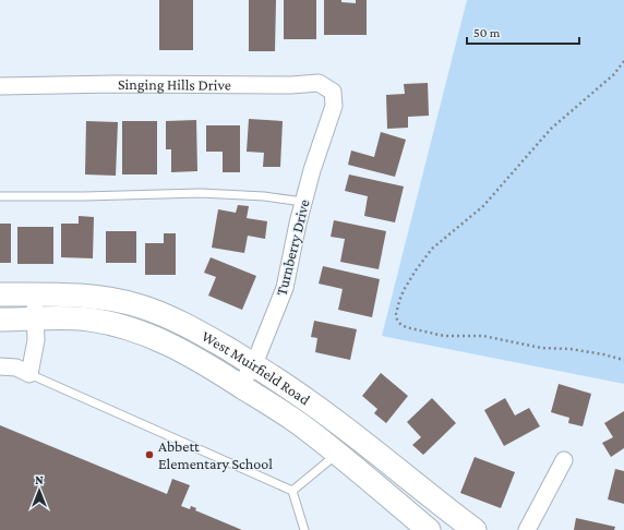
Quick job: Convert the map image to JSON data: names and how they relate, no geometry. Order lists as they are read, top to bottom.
{
  "streets": {
    "street": ["Singing Hills Drive", "Turnberry Drive", "West Muirfield Road"]
  },
  "crossings": [
    ["Singing Hills Drive", "Turnberry Drive"],
    ["Turnberry Drive", "West Muirfield Road"]
  ],
  "places": ["Abbett Elementary School"],
  "scale_bar": "50 m",
  "north": "top"
}
